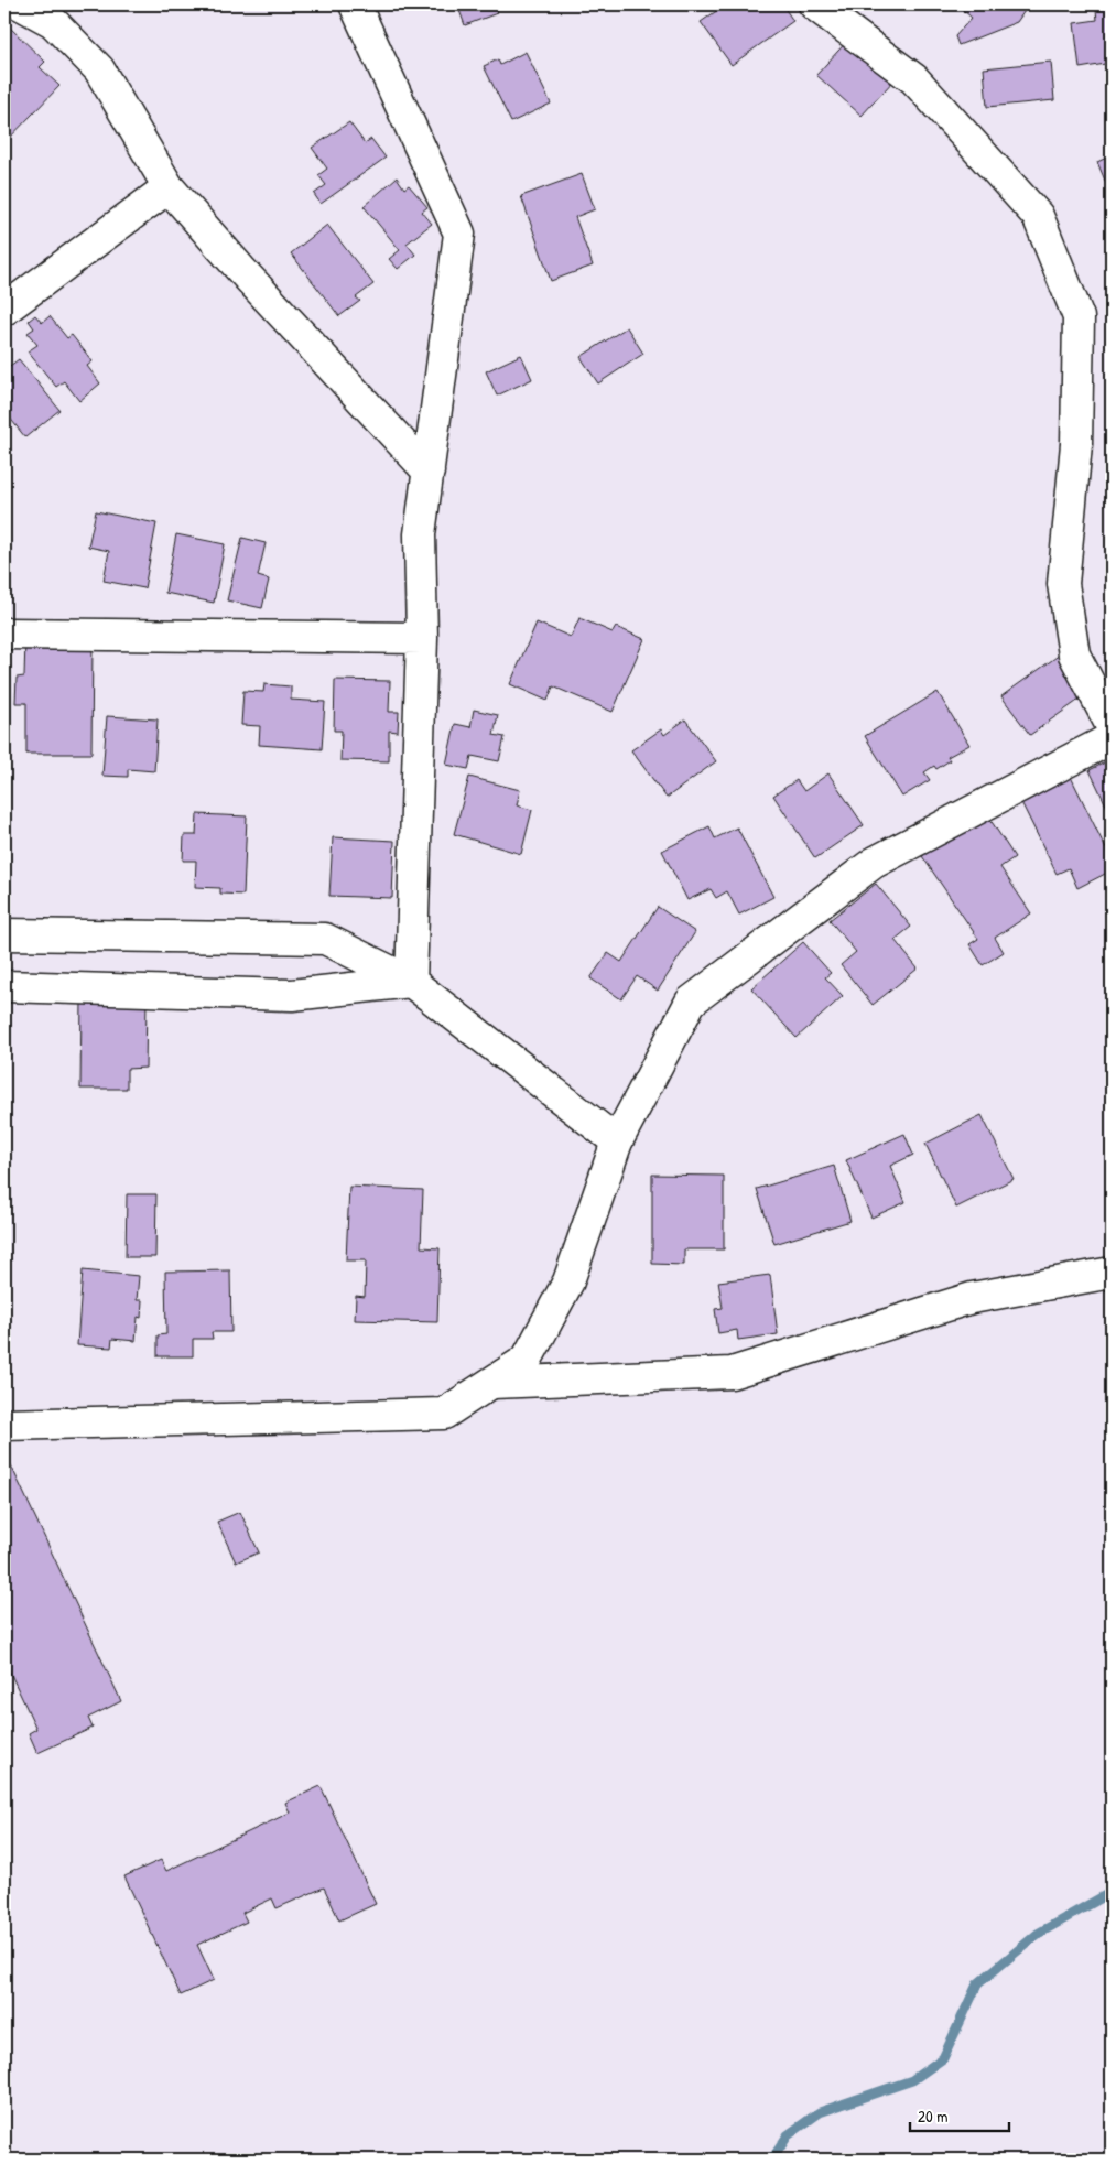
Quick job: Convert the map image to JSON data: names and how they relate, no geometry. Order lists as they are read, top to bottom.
{
  "scale_bar": "20 m"
}
